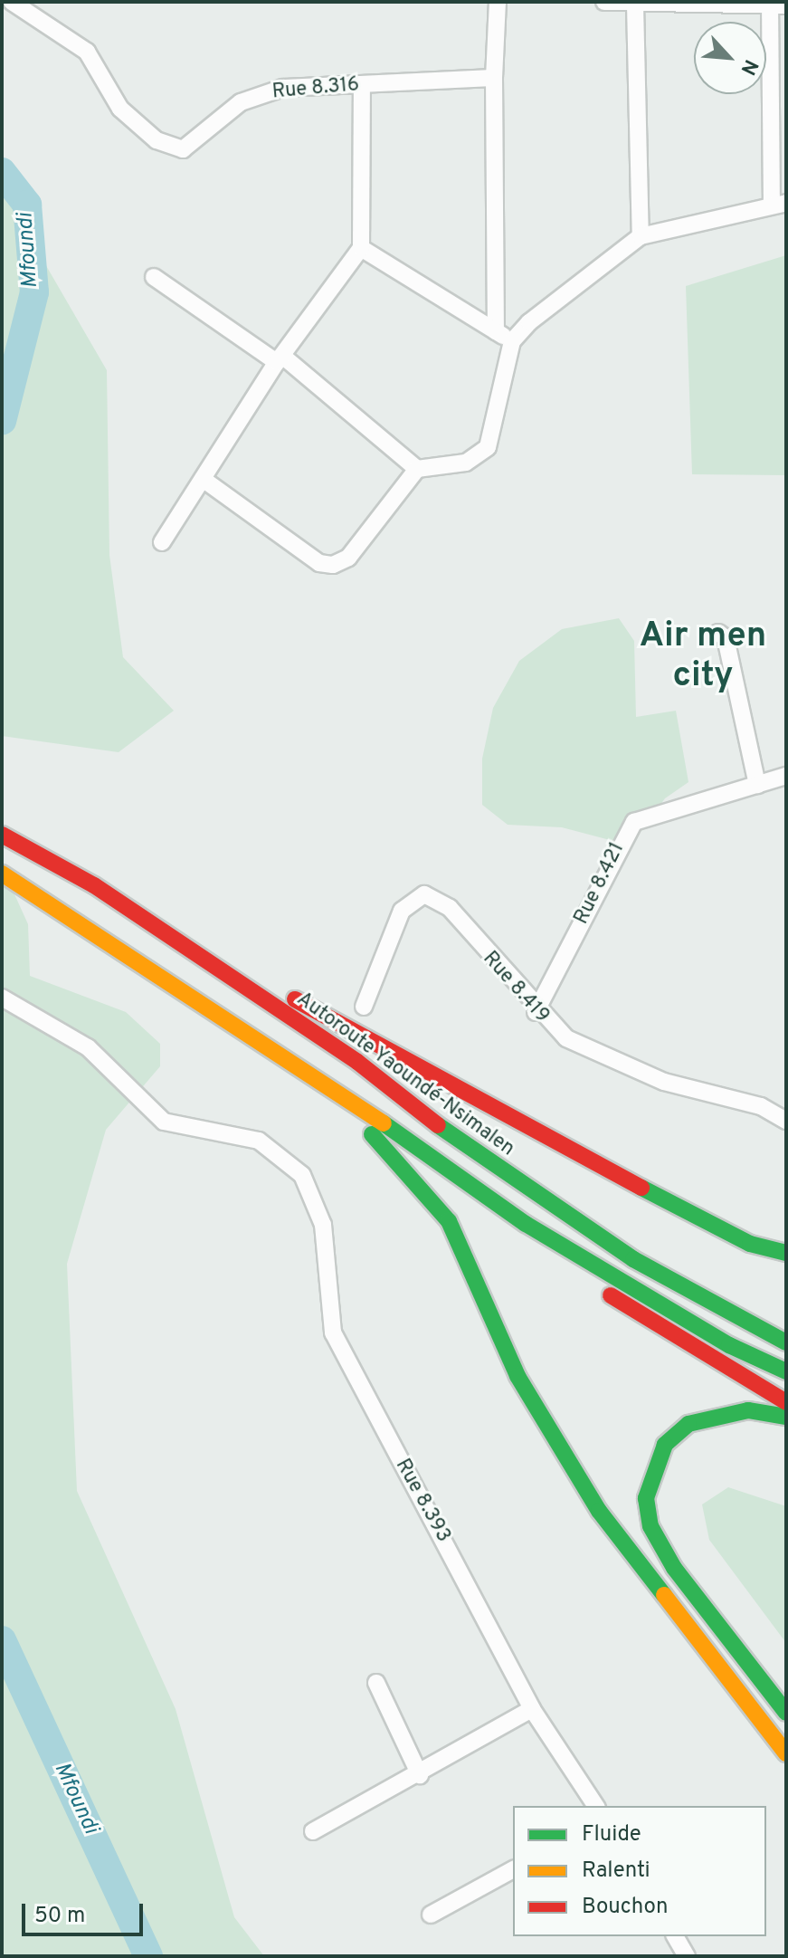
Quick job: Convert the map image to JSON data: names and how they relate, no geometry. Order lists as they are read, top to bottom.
{
  "streets": {
    "highway": ["Autoroute Yaoundé-Nsimalen"],
    "street": [
      "Rue 8.316",
      "Rue 8.421",
      "Rue 8.419",
      "Rue 8.393"
    ]
  },
  "crossings": [
    ["Rue 8.421", "Rue 8.419"]
  ],
  "districts": ["Air men city"],
  "water": ["Mfoundi"],
  "legend": ["Fluide", "Ralenti", "Bouchon"],
  "scale_bar": "50 m",
  "north": "bottom right"
}
